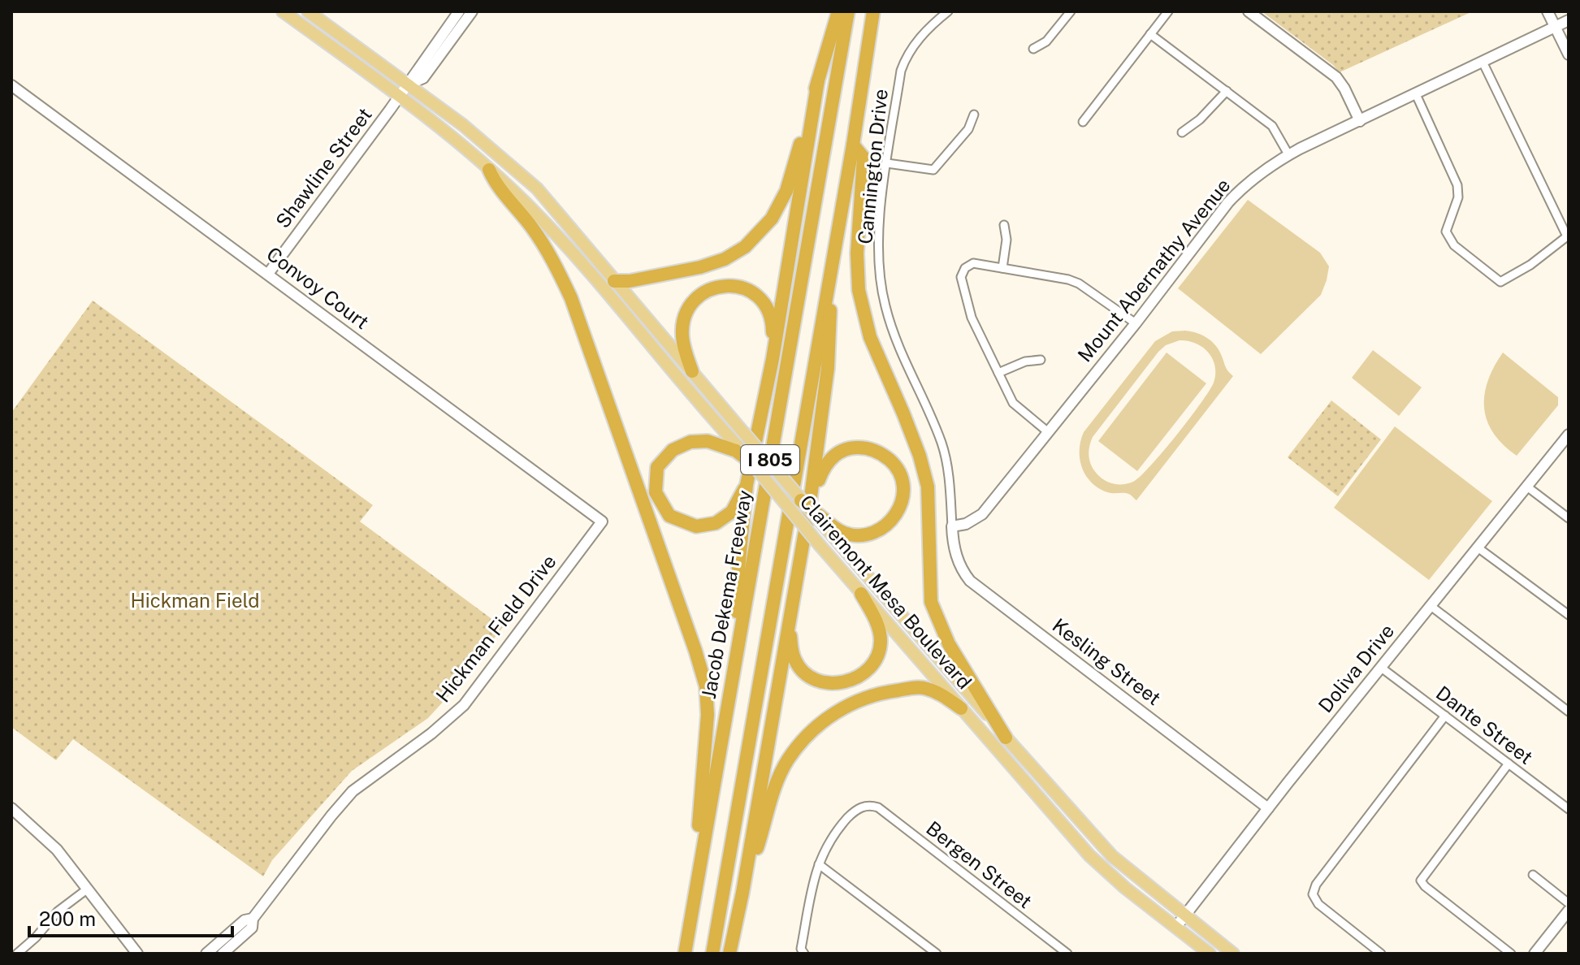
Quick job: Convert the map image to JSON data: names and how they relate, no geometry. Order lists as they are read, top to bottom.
{
  "streets": {
    "highway": ["I 805", "Jacob Dekema Freeway"],
    "main road": ["Clairemont Mesa Boulevard"],
    "street": [
      "Cannington Drive",
      "Shawline Street",
      "Mount Abernathy Avenue",
      "Convoy Court",
      "Hickman Field Drive",
      "Kesling Street",
      "Doliva Drive",
      "Dante Street",
      "Bergen Street"
    ]
  },
  "crossings": [
    ["Cannington Drive", "Mount Abernathy Avenue"],
    ["Cannington Drive", "Kesling Street"],
    ["Shawline Street", "Convoy Court"],
    ["Shawline Street", "Clairemont Mesa Boulevard"],
    ["Mount Abernathy Avenue", "Kesling Street"],
    ["Convoy Court", "Hickman Field Drive"],
    ["Clairemont Mesa Boulevard", "Doliva Drive"],
    ["Kesling Street", "Doliva Drive"],
    ["Doliva Drive", "Dante Street"]
  ],
  "parks": ["Hickman Field"],
  "scale_bar": "200 m"
}
